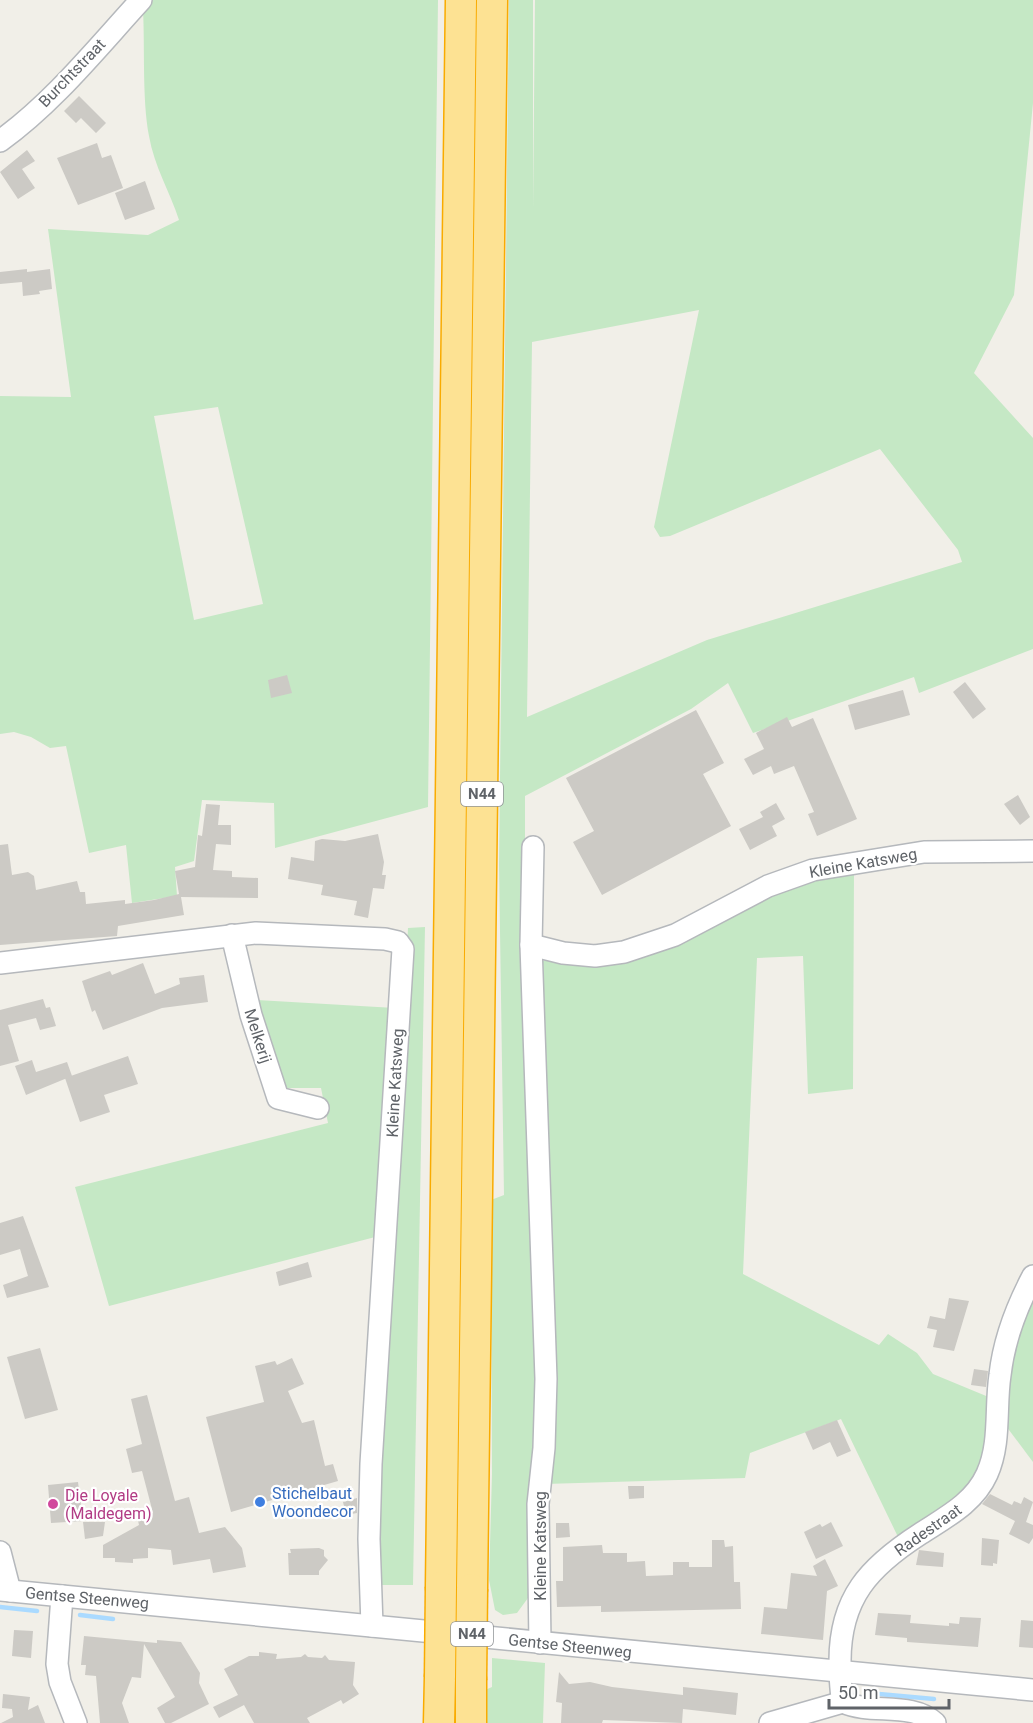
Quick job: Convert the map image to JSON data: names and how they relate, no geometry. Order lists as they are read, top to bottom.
{
  "streets": {
    "highway": ["N44"],
    "street": [
      "Burchtstraat",
      "Kleine Katsweg",
      "Melkerij",
      "Radestraat",
      "Gentse Steenweg"
    ]
  },
  "crossings": [
    ["Kleine Katsweg", "Melkerij"],
    ["Kleine Katsweg", "Gentse Steenweg"],
    ["Radestraat", "Gentse Steenweg"]
  ],
  "places": ["Stichelbaut Woondecor", "Die Loyale (Maldegem)"],
  "scale_bar": "50 m"
}
